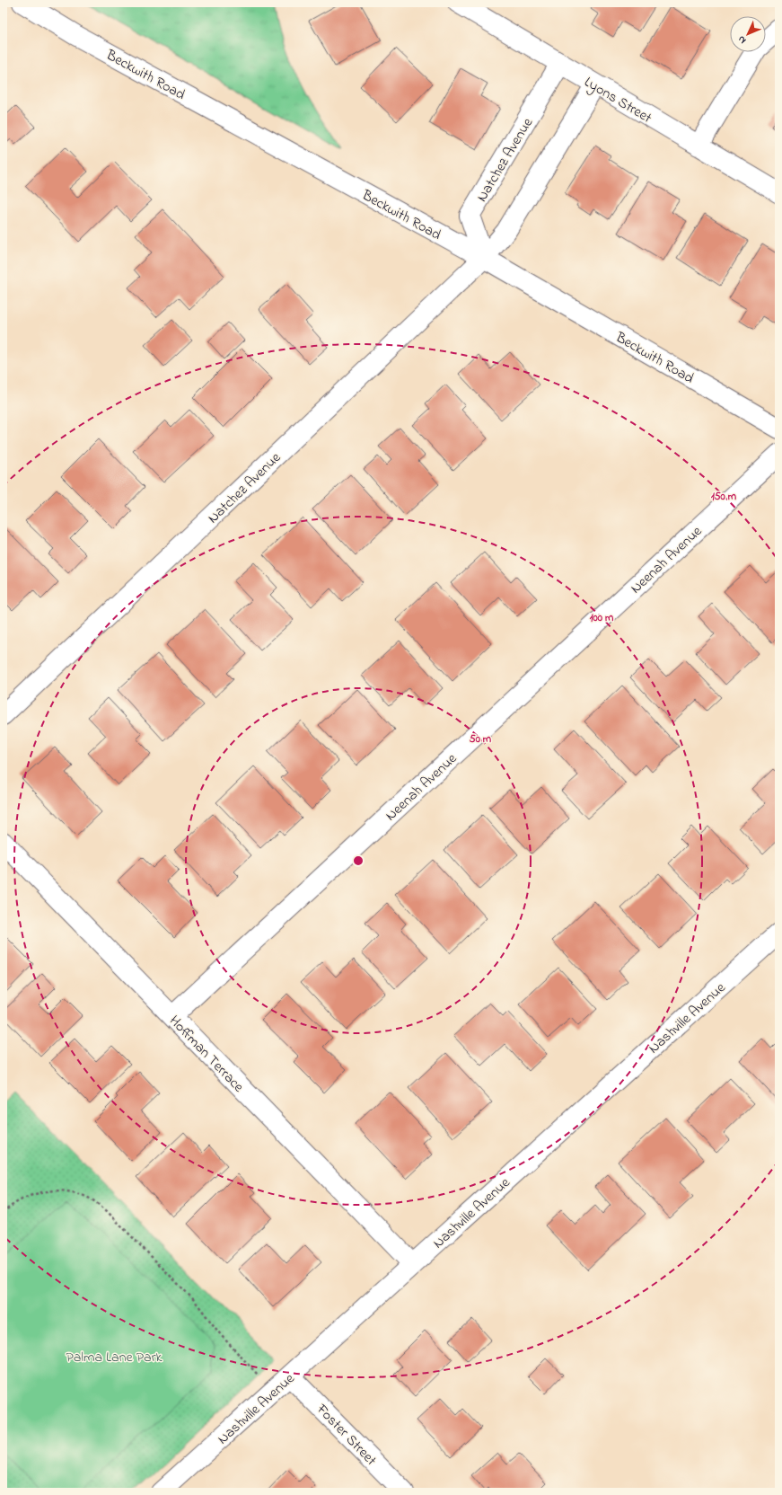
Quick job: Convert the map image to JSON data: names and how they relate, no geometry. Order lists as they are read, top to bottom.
{
  "streets": {
    "street": [
      "Beckwith Road",
      "Lyons Street",
      "Natchez Avenue",
      "Neenah Avenue",
      "Nashville Avenue",
      "Hoffman Terrace",
      "Foster Street"
    ]
  },
  "crossings": [
    ["Beckwith Road", "Natchez Avenue"],
    ["Lyons Street", "Natchez Avenue"],
    ["Neenah Avenue", "Hoffman Terrace"],
    ["Nashville Avenue", "Hoffman Terrace"],
    ["Nashville Avenue", "Foster Street"]
  ],
  "parks": ["Palma Lane Park"],
  "north": "bottom left",
  "rings": ["150 m", "100 m", "50 m"]
}
